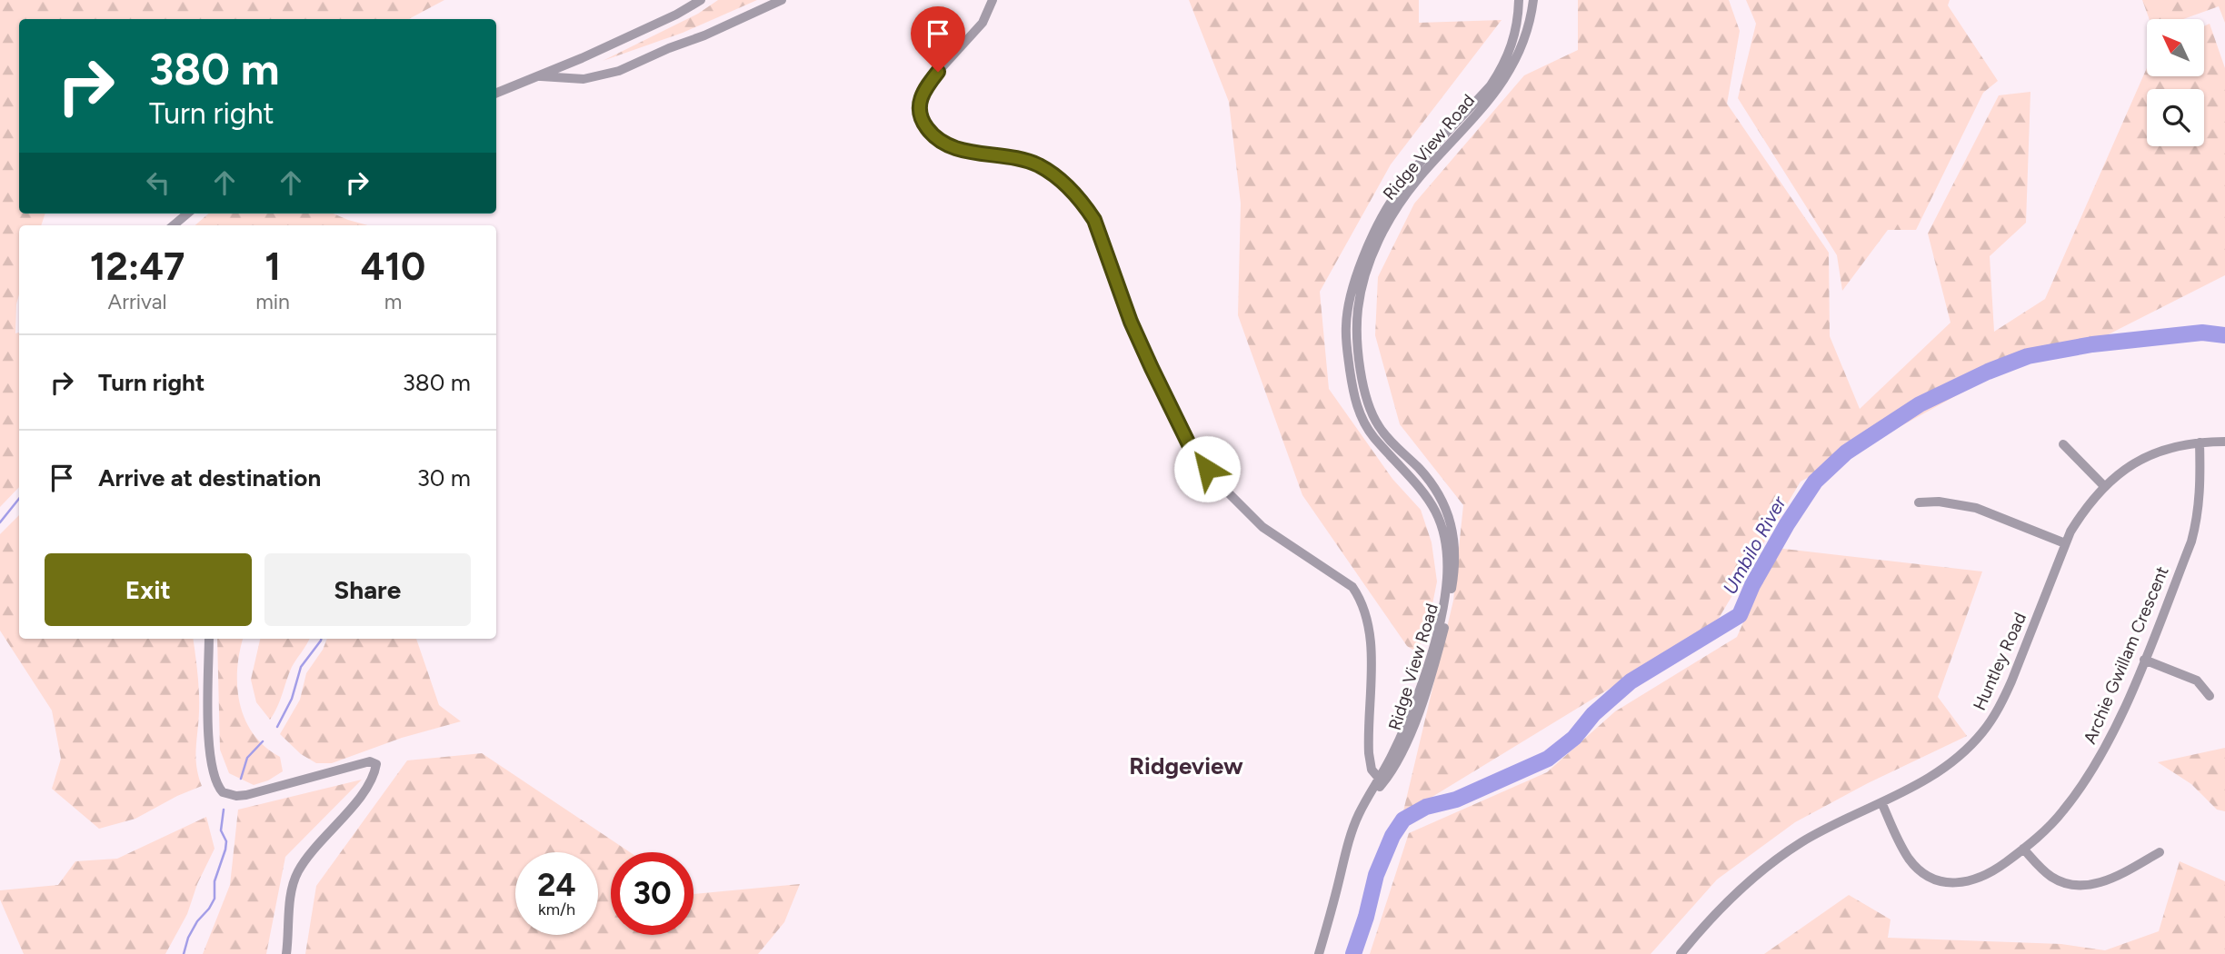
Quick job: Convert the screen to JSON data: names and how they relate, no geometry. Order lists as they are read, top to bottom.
{
  "streets": {
    "street": ["Ridge View Road", "Archie Gwillam Crescent", "Huntley Road"]
  },
  "crossings": [
    ["Archie Gwillam Crescent", "Huntley Road"]
  ],
  "districts": ["Ridgeview"],
  "water": ["Umbilo River"],
  "north": "top left",
  "page": {
    "turn": ["380 m", "Turn right"],
    "eta": [
      "12:47",
      "Arrival",
      "1",
      "min",
      "410",
      "m"
    ],
    "list": [
      {
        "name": "Turn right",
        "value": "380 m"
      },
      {
        "name": "Arrive at destination",
        "value": "30 m"
      }
    ],
    "buttons": ["Exit", "Share"],
    "speed": "24 km/h",
    "limit": "30"
  }
}
